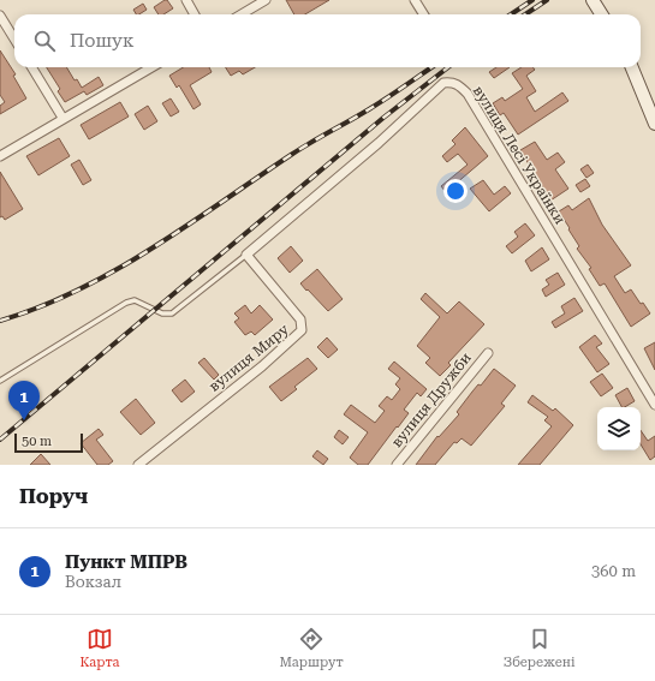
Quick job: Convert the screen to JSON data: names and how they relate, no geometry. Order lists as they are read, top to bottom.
{
  "streets": {
    "street": ["вулиця Лесі Українки", "вулиця Миру", "вулиця Дружби"]
  },
  "crossings": [
    ["вулиця Лесі Українки", "вулиця Миру"]
  ],
  "scale_bar": "50 m",
  "page": {
    "search": "Пошук",
    "pins": "1",
    "scale": "50 m",
    "heading": "Поруч",
    "list": [
      {
        "mark": "1",
        "name": "Пункт МПРВ",
        "note": "Вокзал",
        "value": "360 m"
      }
    ],
    "nav": ["Карта", "Маршрут", "Збережені"]
  }
}
